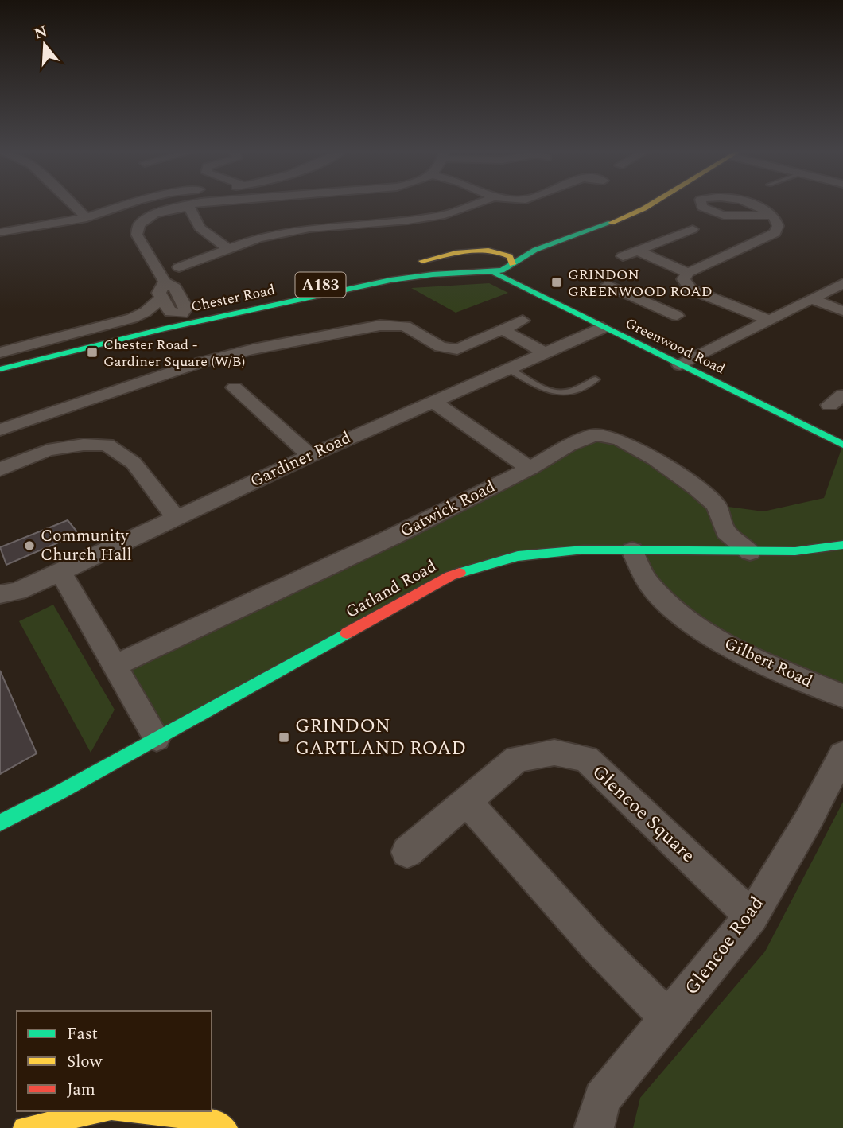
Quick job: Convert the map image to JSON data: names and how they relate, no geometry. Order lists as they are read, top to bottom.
{
  "streets": {
    "main road": [
      "A183",
      "Chester Road",
      "Greenwood Road",
      "Gatland Road"
    ],
    "street": [
      "Gardiner Road",
      "Gatwick Road",
      "Gilbert Road",
      "Glencoe Square",
      "Glencoe Road"
    ]
  },
  "crossings": [
    ["Chester Road", "Greenwood Road"],
    ["Greenwood Road", "Gardiner Road"],
    ["Gatwick Road", "Gatland Road"],
    ["Gatland Road", "Gilbert Road"],
    ["Glencoe Square", "Glencoe Road"]
  ],
  "places": {
    "transit": ["GRINDON GREENWOOD ROAD", "Chester Road - Gardiner Square (W/B)", "GRINDON GARTLAND ROAD"],
    "other": ["Community Church Hall"]
  },
  "legend": ["Fast", "Slow", "Jam"],
  "north": "top"
}
